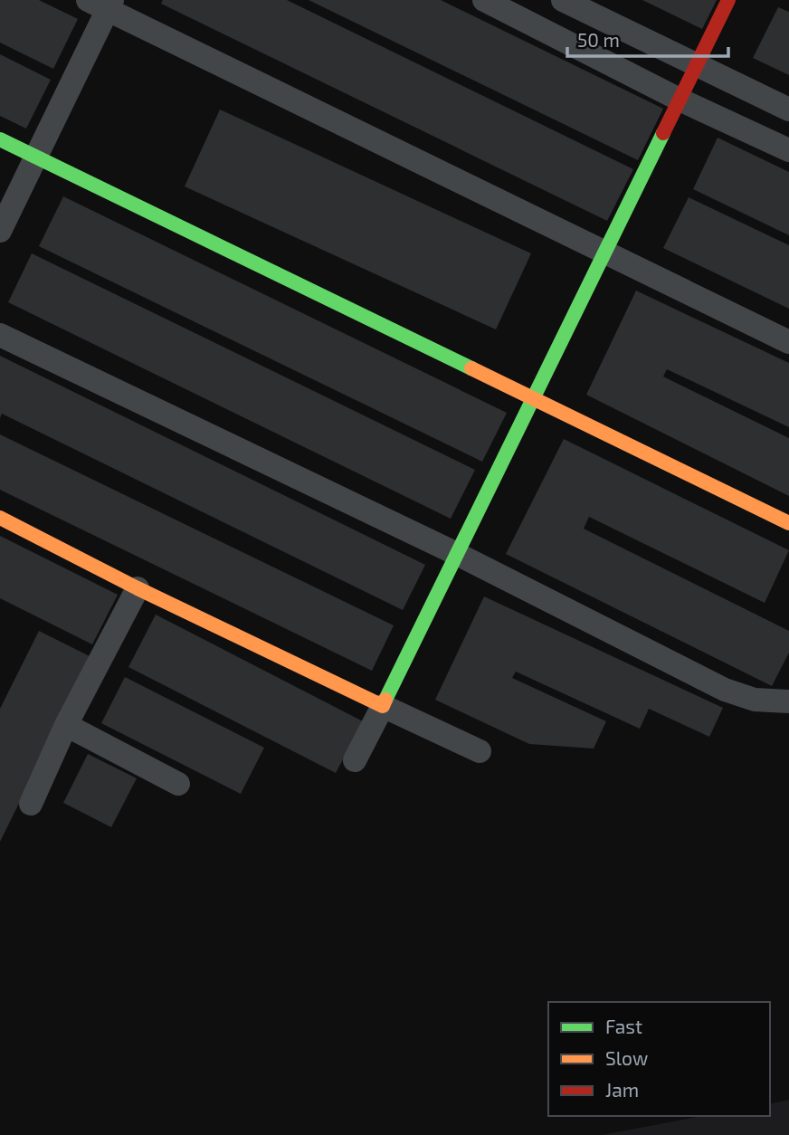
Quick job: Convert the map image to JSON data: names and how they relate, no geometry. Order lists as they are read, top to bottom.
{
  "legend": ["Fast", "Slow", "Jam"],
  "scale_bar": "50 m"
}
